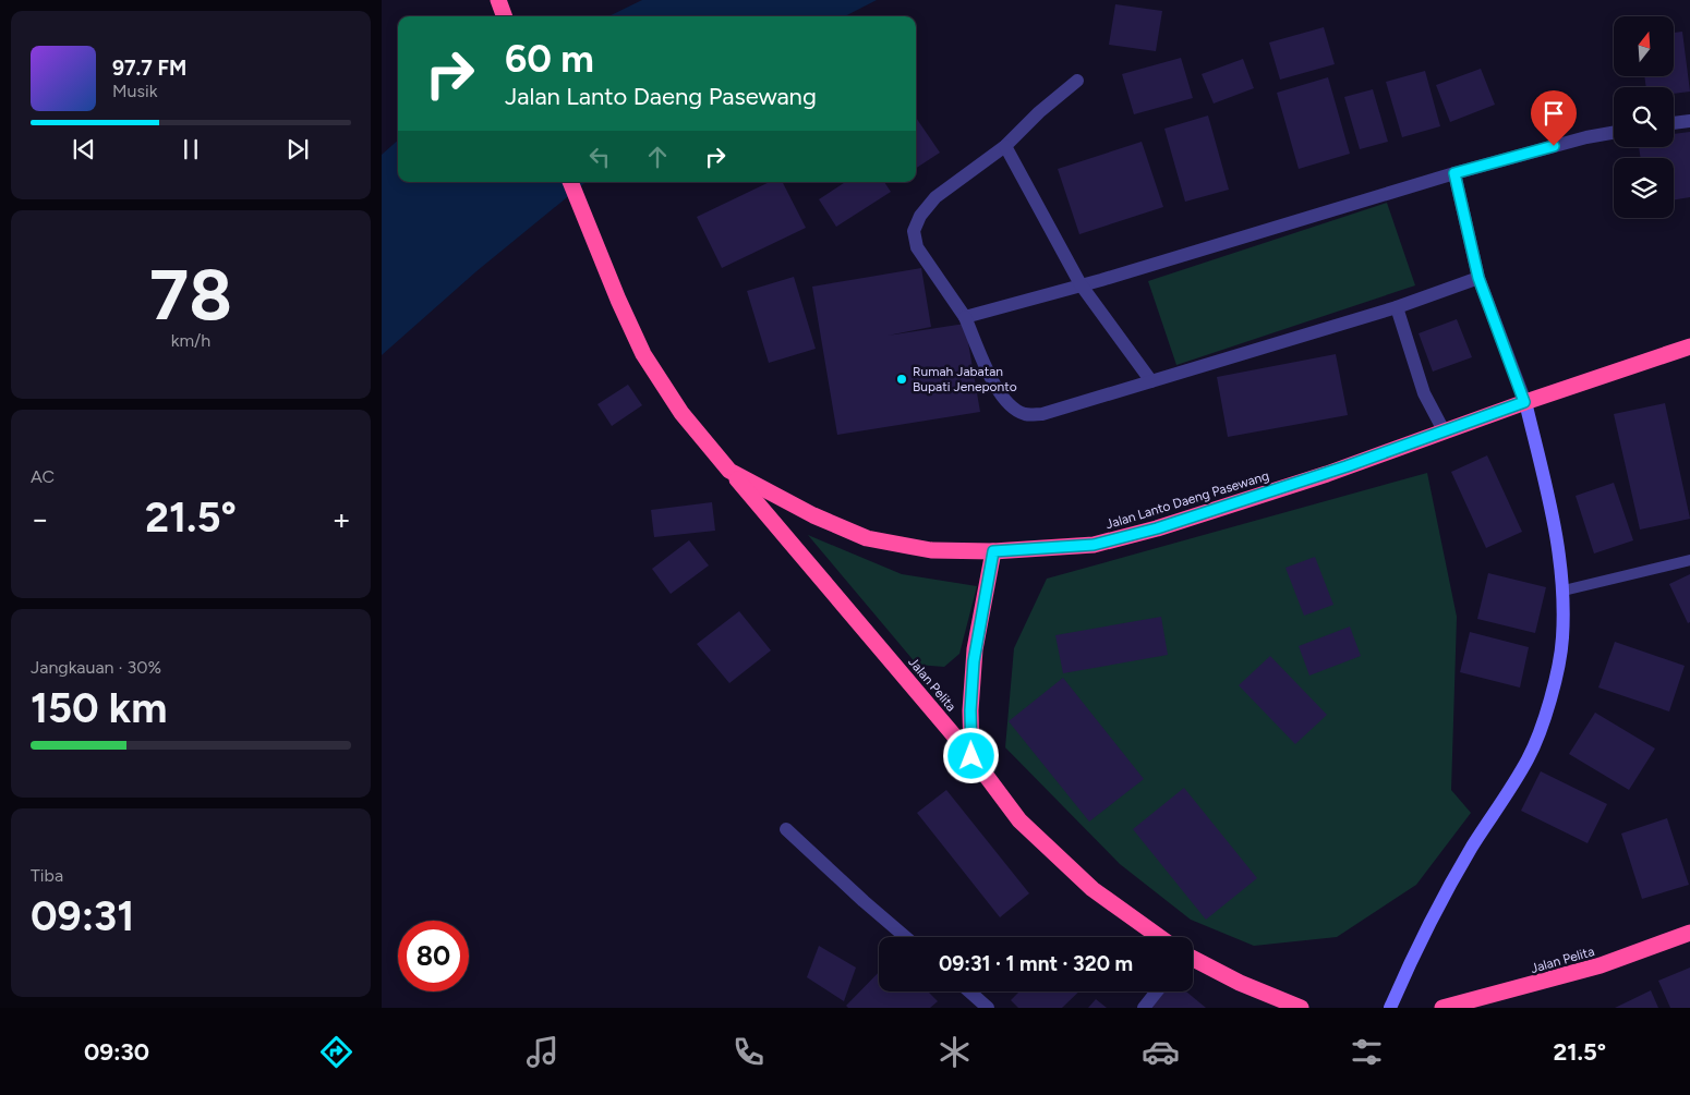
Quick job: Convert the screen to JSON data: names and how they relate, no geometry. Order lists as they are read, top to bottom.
{
  "streets": {
    "highway": ["Jalan Lanto Daeng Pasewang", "Jalan Pelita"]
  },
  "crossings": [
    ["Jalan Lanto Daeng Pasewang", "Jalan Pelita"]
  ],
  "places": ["Rumah Jabatan Bupati Jeneponto"],
  "north": "top",
  "page": {
    "turn": ["60 m", "Jalan Lanto Daeng Pasewang"],
    "song": ["97.7 FM", "Musik"],
    "tile": [
      ["78", "km/h"],
      "AC",
      ["Jangkauan · 30%", "150 km"],
      ["Tiba", "09:31"]
    ],
    "heat": ["−", "21.5°", "+"],
    "limit": "80",
    "trip": "09:31 · 1 mnt · 320 m",
    "tabs": ["09:30", "21.5°"]
  }
}
